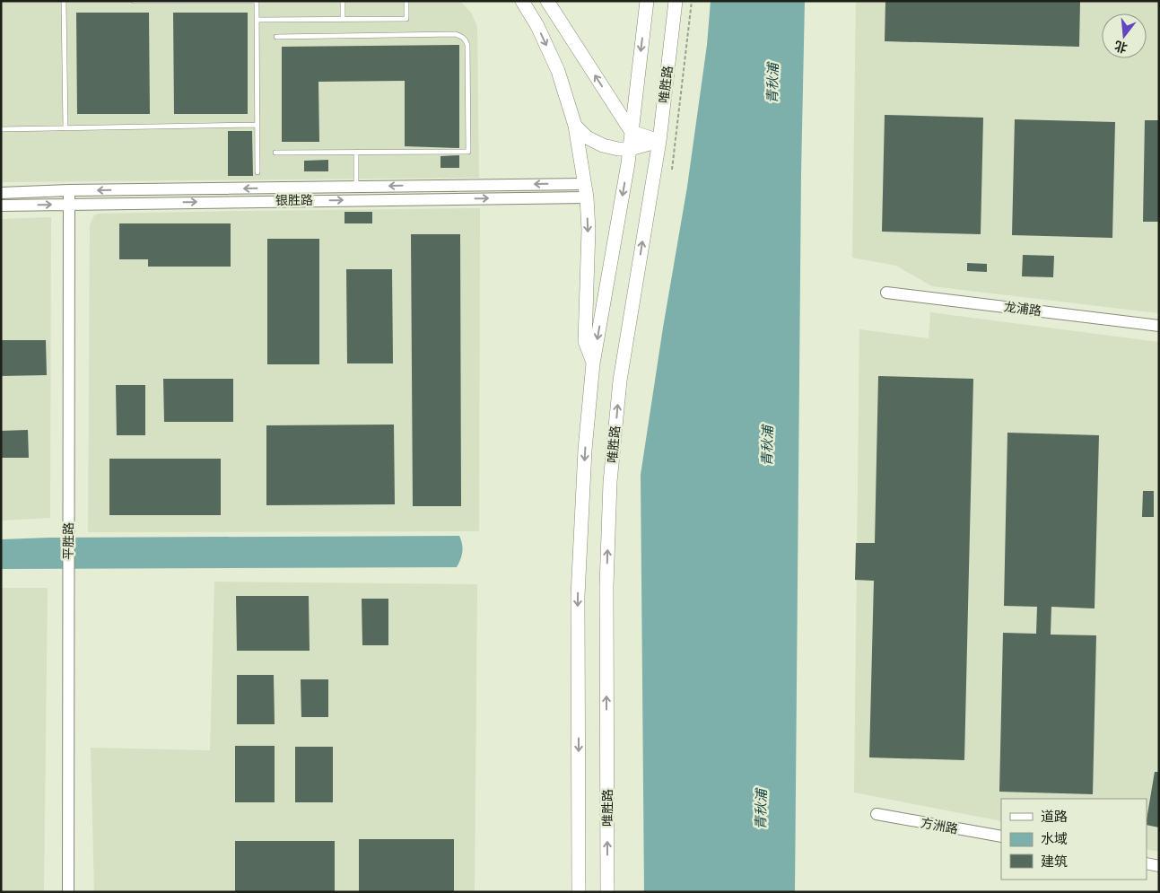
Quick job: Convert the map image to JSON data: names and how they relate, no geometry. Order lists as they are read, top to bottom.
{
  "streets": {
    "main road": ["唯胜路"],
    "street": [
      "银胜路",
      "龙浦路",
      "平胜路",
      "方洲路"
    ]
  },
  "crossings": [
    ["银胜路", "平胜路"]
  ],
  "water": ["青秋浦"],
  "legend": ["道路", "水域", "建筑"],
  "north": "bottom"
}
